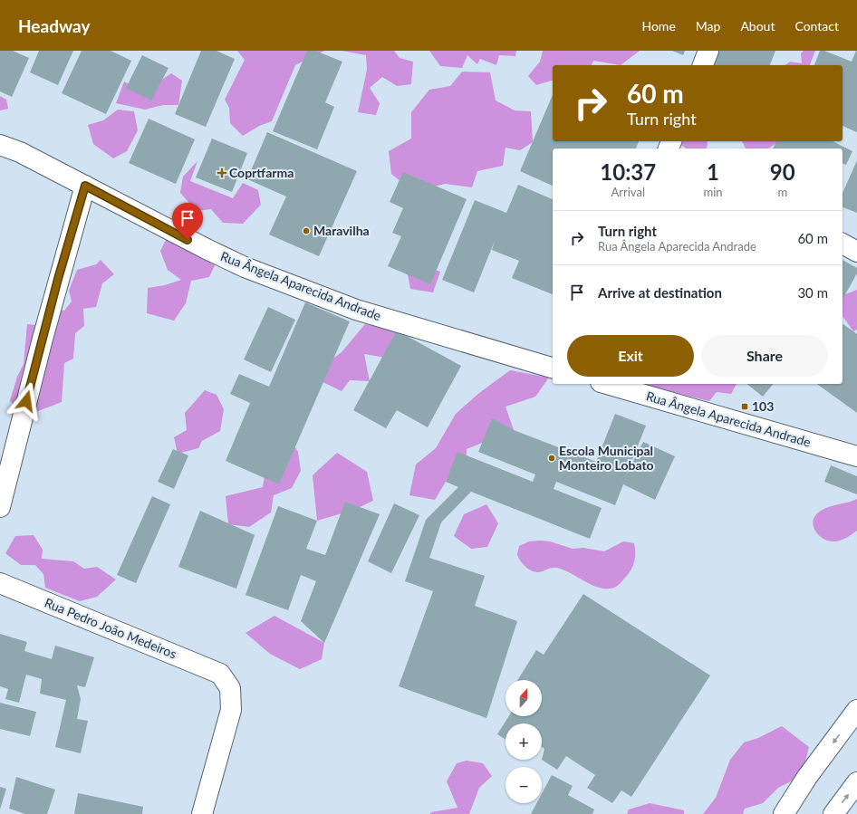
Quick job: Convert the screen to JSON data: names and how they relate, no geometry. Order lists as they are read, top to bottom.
{
  "streets": {
    "street": ["Rua Ângela Aparecida Andrade", "Rua Pedro João Medeiros"]
  },
  "places": {
    "health": ["Coprtfarma"],
    "other": ["Maravilha", "Escola Municipal Monteiro Lobato"],
    "transit": ["103"]
  },
  "north": "top",
  "page": {
    "header": "Headway",
    "nav": [
      "Home",
      "Map",
      "About",
      "Contact"
    ],
    "turn": ["60 m", "Turn right"],
    "eta": [
      "10:37",
      "Arrival",
      "1",
      "min",
      "90",
      "m"
    ],
    "list": [
      {
        "name": "Turn right",
        "note": "Rua Ângela Aparecida Andrade",
        "value": "60 m"
      },
      {
        "name": "Arrive at destination",
        "value": "30 m"
      }
    ],
    "buttons": ["Exit", "Share"],
    "map_buttons": ["+", "−"]
  }
}
